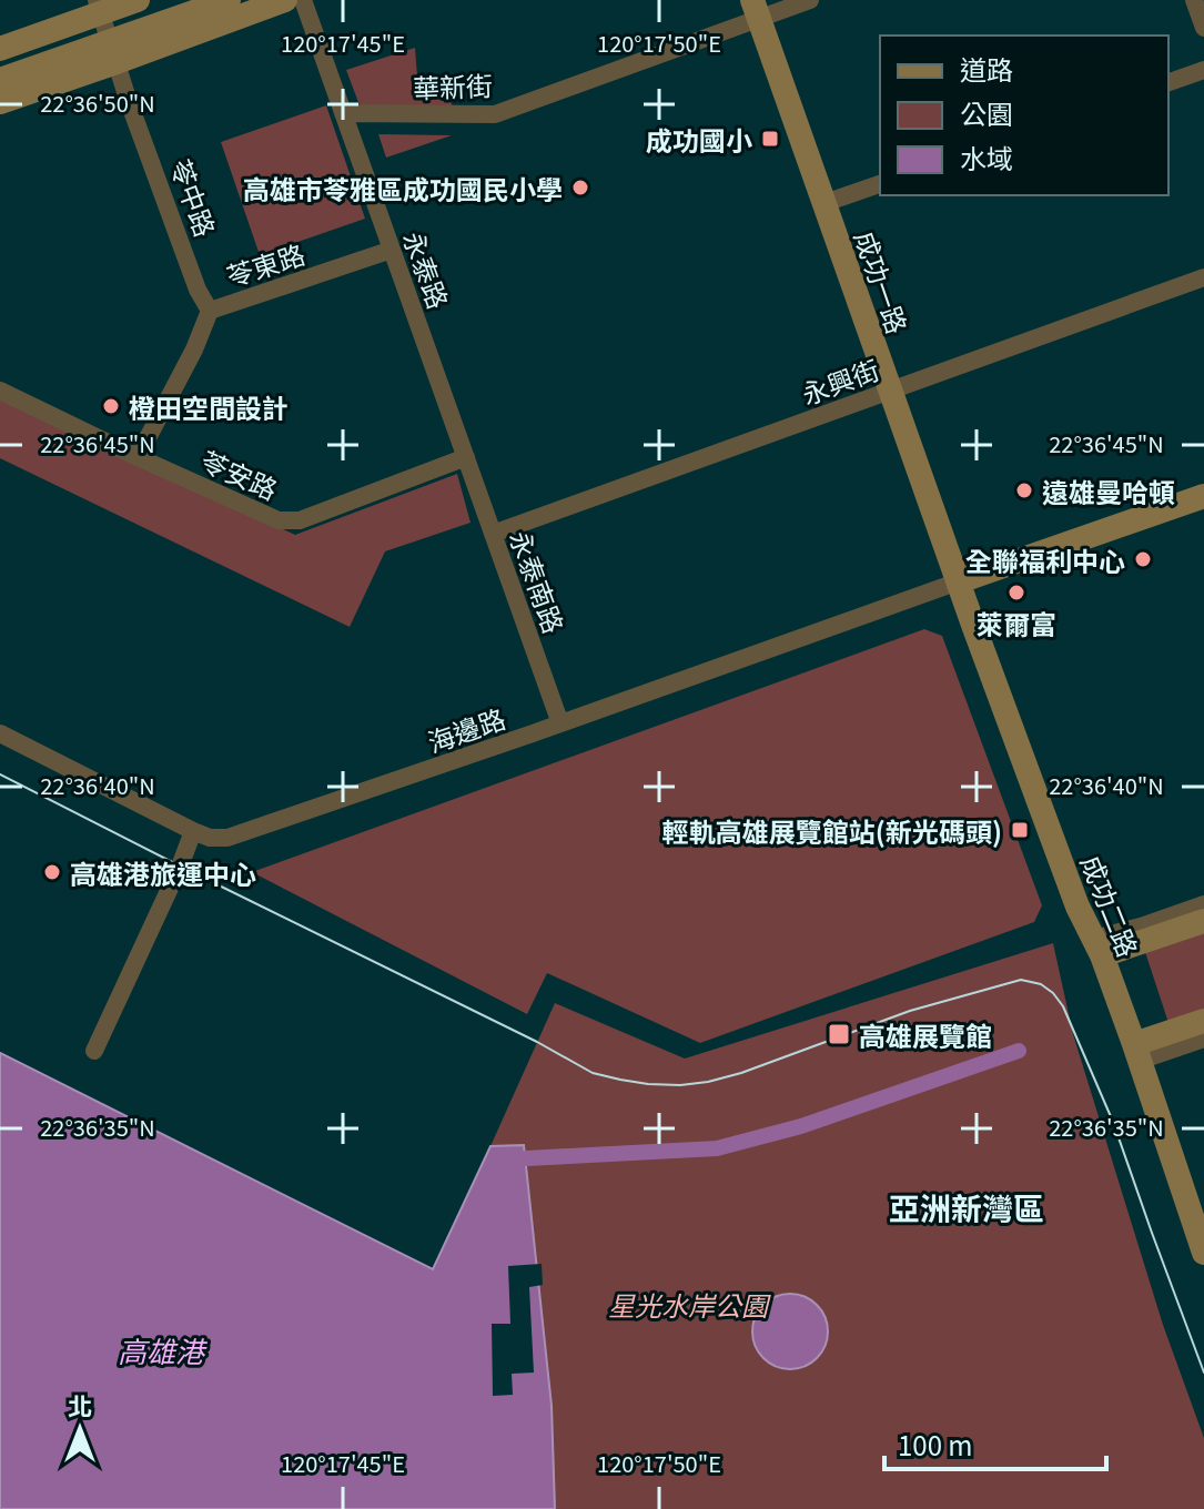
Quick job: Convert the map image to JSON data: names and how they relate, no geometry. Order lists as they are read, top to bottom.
{
  "streets": {
    "street": [
      "華新街",
      "苓中路",
      "苓東路",
      "永泰路",
      "成功一路",
      "永興街",
      "苓安路",
      "永泰南路",
      "海邊路",
      "成功二路"
    ]
  },
  "crossings": [
    ["華新街", "永泰路"],
    ["華新街", "成功一路"],
    ["苓中路", "苓東路"],
    ["苓東路", "永泰路"],
    ["苓東路", "苓安路"],
    ["永泰路", "苓安路"],
    ["永泰路", "永泰南路"],
    ["成功一路", "永興街"],
    ["成功一路", "海邊路"],
    ["成功一路", "成功二路"],
    ["永興街", "永泰南路"],
    ["苓安路", "永泰南路"],
    ["永泰南路", "海邊路"],
    ["海邊路", "成功二路"]
  ],
  "districts": ["亞洲新灣區"],
  "water": ["高雄港"],
  "parks": ["星光水岸公園"],
  "places": {
    "transit": ["成功國小", "輕軌高雄展覽館站(新光碼頭)", "高雄展覽館"],
    "other": [
      "高雄市苓雅區成功國民小學",
      "橙田空間設計",
      "遠雄曼哈頓",
      "全聯福利中心",
      "萊爾富",
      "高雄港旅運中心"
    ]
  },
  "legend": ["道路", "公園", "水域"],
  "scale_bar": "100 m",
  "north": "top",
  "coordinates": [
    "120°17'45\"E",
    "120°17'50\"E",
    "22°36'50\"N",
    "22°36'45\"N",
    "22°36'40\"N",
    "22°36'35\"N"
  ]
}
